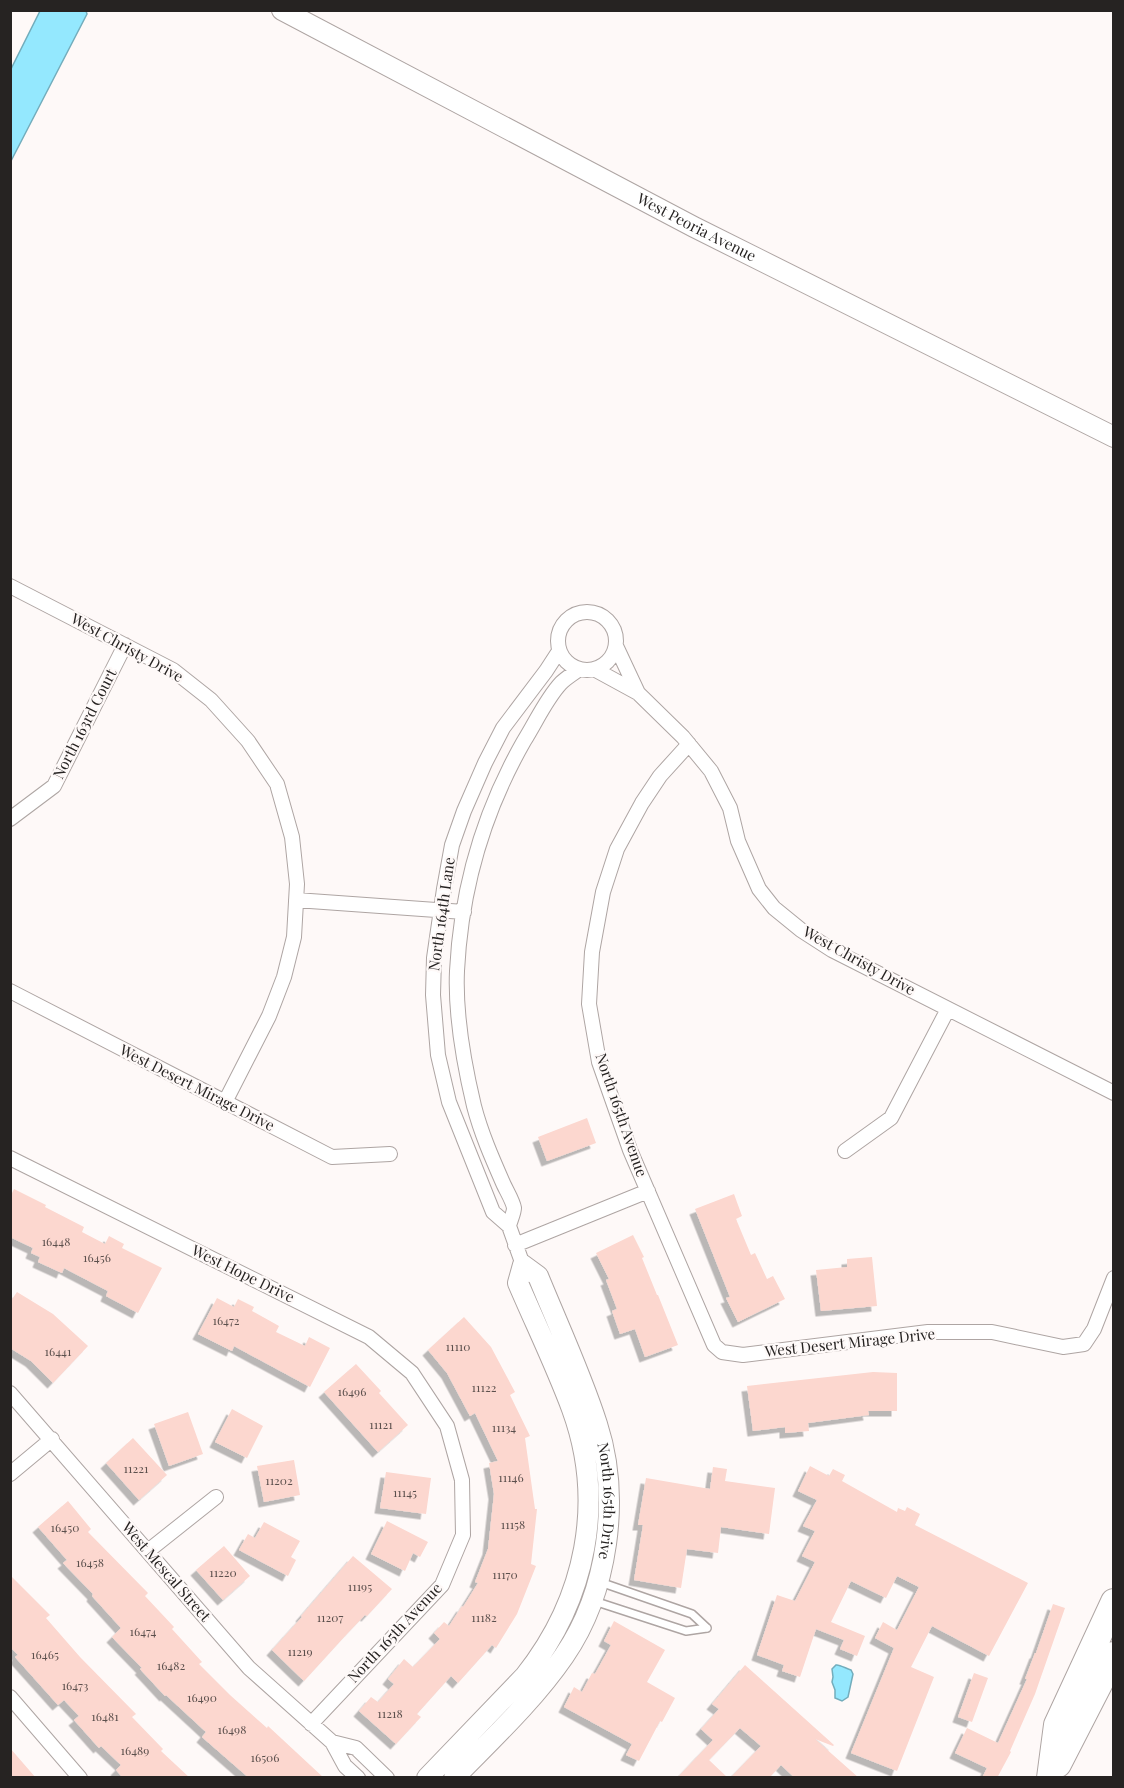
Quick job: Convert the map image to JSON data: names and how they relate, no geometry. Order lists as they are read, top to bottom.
{
  "streets": {
    "street": [
      "West Peoria Avenue",
      "West Christy Drive",
      "North 163rd Court",
      "North 164th Lane",
      "West Desert Mirage Drive",
      "North 165th Avenue",
      "West Hope Drive",
      "North 165th Drive",
      "West Mescal Street"
    ]
  },
  "crossings": [
    ["West Christy Drive", "North 163rd Court"],
    ["West Christy Drive", "West Desert Mirage Drive"],
    ["West Christy Drive", "North 165th Avenue"],
    ["North 164th Lane", "North 165th Drive"],
    ["West Desert Mirage Drive", "North 165th Avenue"],
    ["North 165th Avenue", "West Hope Drive"],
    ["North 165th Avenue", "West Mescal Street"]
  ],
  "house_numbers": [
    "16448",
    "16456",
    "16472",
    "11110",
    "16441",
    "11122",
    "16496",
    "11121",
    "11134",
    "11221",
    "11146",
    "11202",
    "11145",
    "11158",
    "16450",
    "16458",
    "11220",
    "11170",
    "11195",
    "11207",
    "11182",
    "16474",
    "11219",
    "16465",
    "16482",
    "16473",
    "16490",
    "11218",
    "16481",
    "16498",
    "16489",
    "16506"
  ]
}
